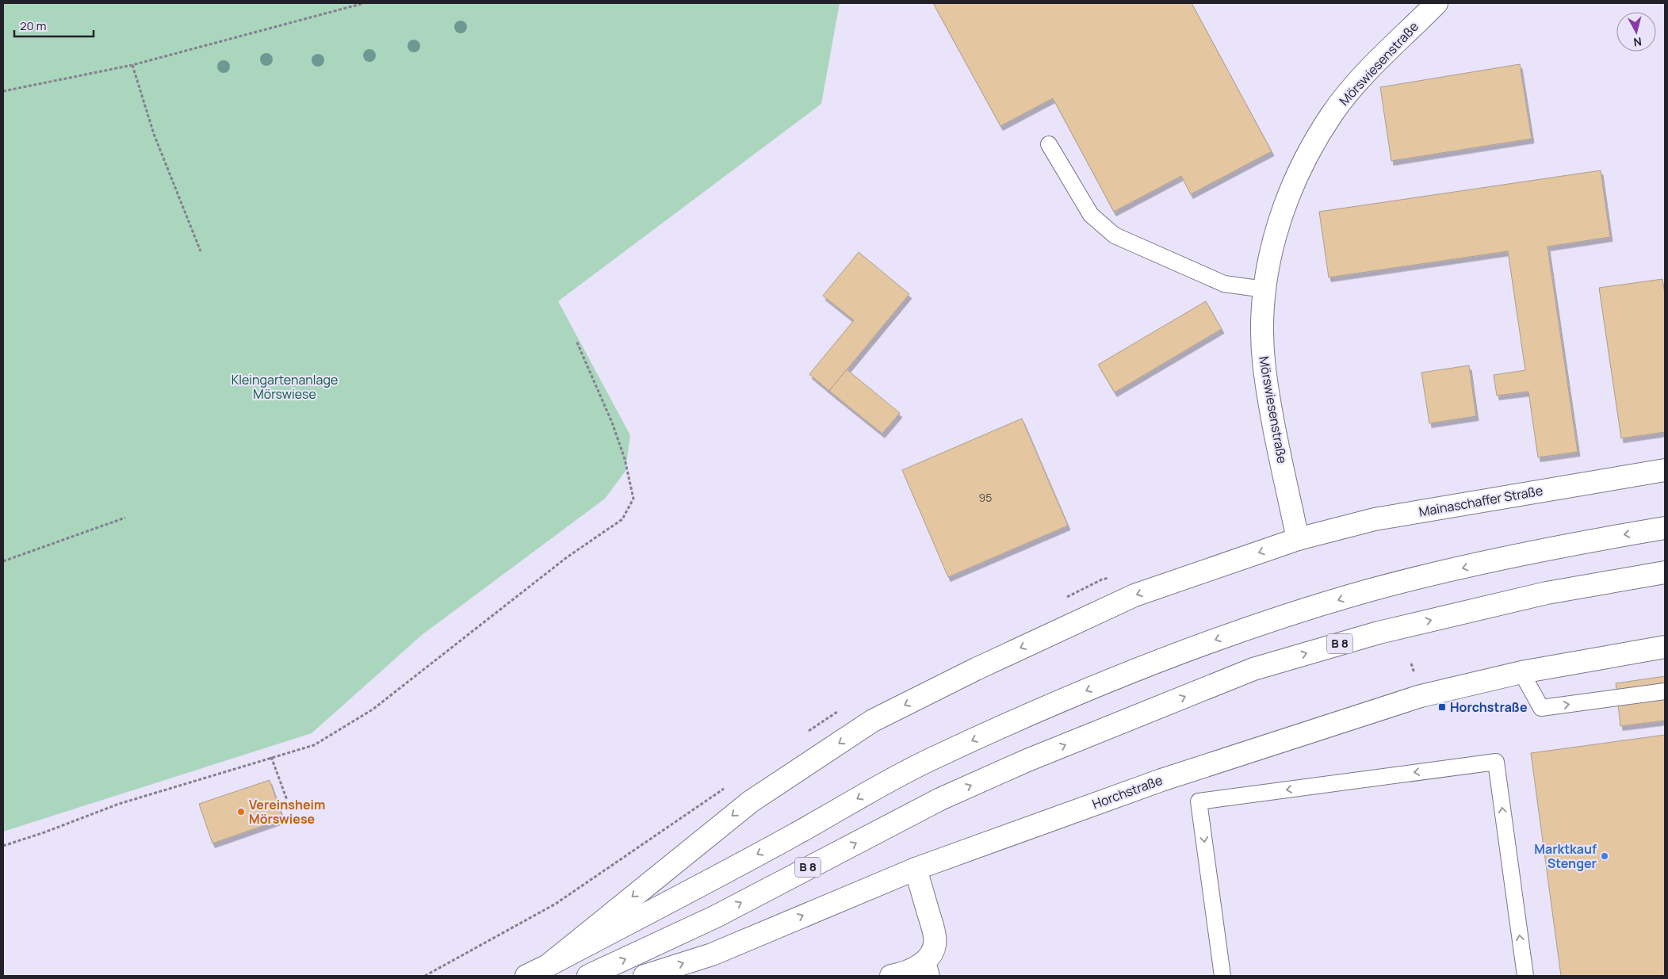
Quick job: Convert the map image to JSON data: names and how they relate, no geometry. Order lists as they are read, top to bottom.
{
  "streets": {
    "main road": [
      "Mörswiesenstraße",
      "Mainaschaffer Straße",
      "B 8",
      "Horchstraße"
    ]
  },
  "crossings": [
    ["Mörswiesenstraße", "Mainaschaffer Straße"]
  ],
  "parks": ["Kleingartenanlage Mörswiese"],
  "places": {
    "transit": ["Horchstraße"],
    "other": ["Vereinsheim Mörswiese", "Marktkauf Stenger"]
  },
  "house_numbers": ["95"],
  "scale_bar": "20 m",
  "north": "bottom"
}
